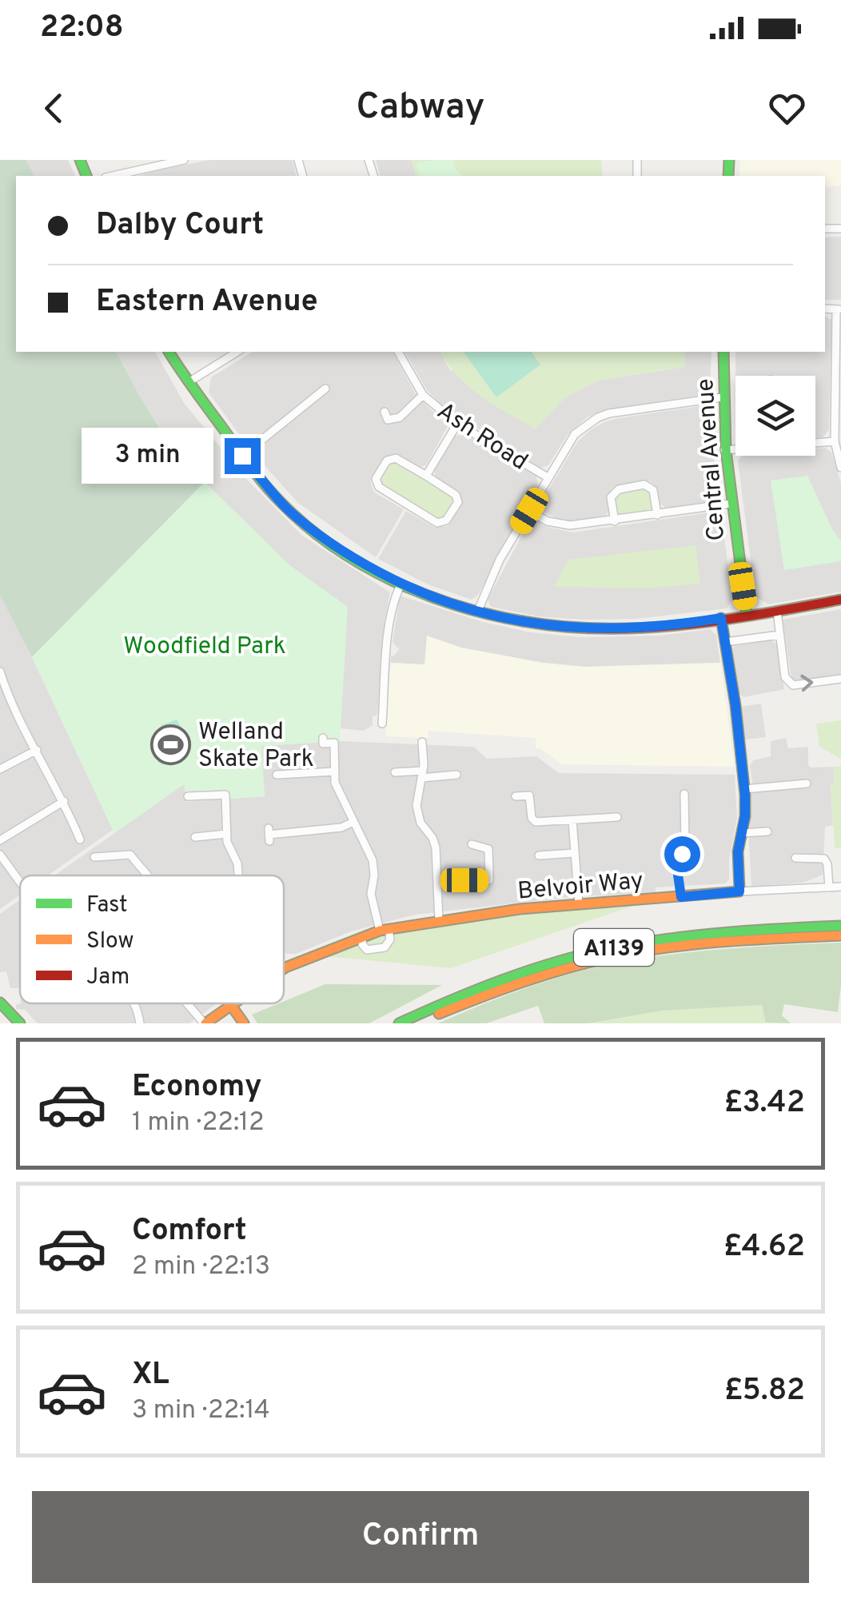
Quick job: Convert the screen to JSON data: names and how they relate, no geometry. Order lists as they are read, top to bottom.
{
  "streets": {
    "main road": ["Central Avenue", "Belvoir Way", "A1139"],
    "street": ["Ash Road"]
  },
  "parks": ["Woodfield Park"],
  "places": {
    "sports": ["Welland Skate Park"]
  },
  "legend": ["Fast", "Slow", "Jam"],
  "page": {
    "status": "22:08",
    "header": "Cabway",
    "banner": ["Dalby Court", "Eastern Avenue"],
    "bubble": "3 min",
    "list": [
      {
        "name": "Economy",
        "note": "1 min · 22:12",
        "value": "£3.42"
      },
      {
        "name": "Comfort",
        "note": "2 min · 22:13",
        "value": "£4.62"
      },
      {
        "name": "XL",
        "note": "3 min · 22:14",
        "value": "£5.82"
      }
    ],
    "buttons": "Confirm"
  }
}
